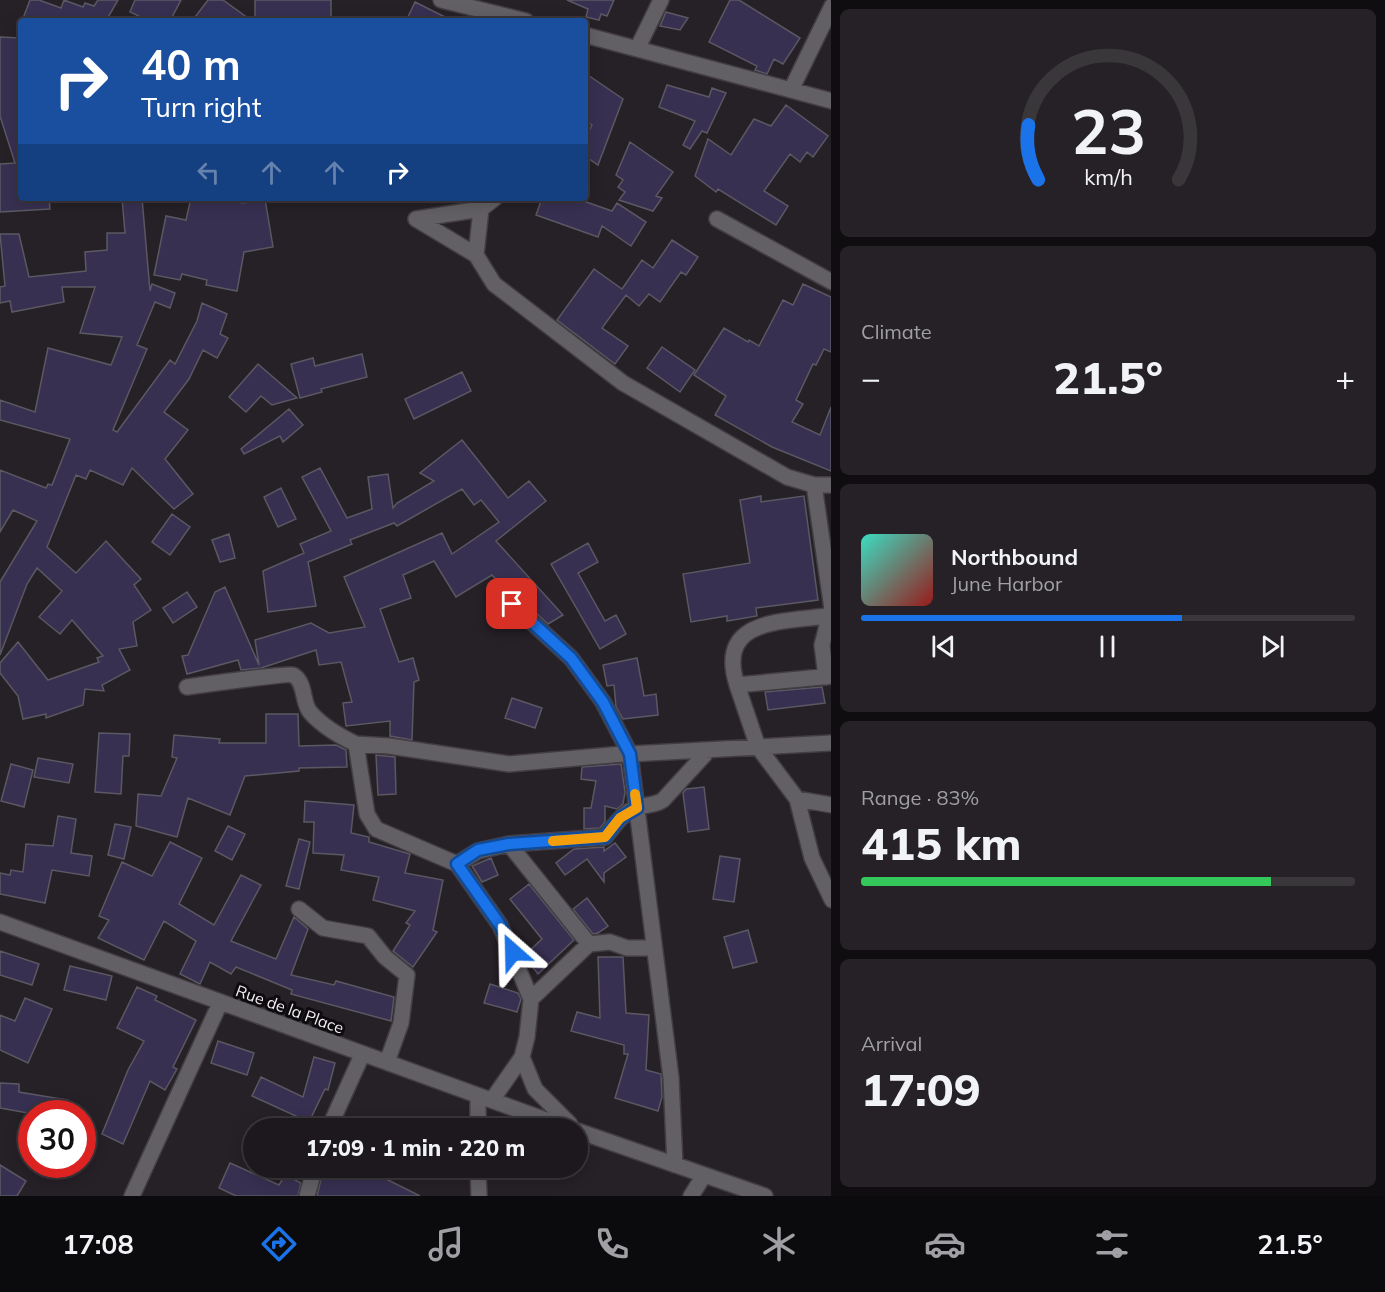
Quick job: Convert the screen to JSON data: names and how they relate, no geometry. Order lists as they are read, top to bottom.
{
  "streets": {
    "street": ["Rue de la Place"]
  },
  "page": {
    "turn": ["40 m", "Turn right"],
    "tile": [
      "Climate",
      ["Range · 83%", "415 km"],
      ["Arrival", "17:09"]
    ],
    "heat": ["−", "21.5°", "+"],
    "song": ["Northbound", "June Harbor"],
    "limit": "30",
    "trip": "17:09 · 1 min · 220 m",
    "tabs": ["17:08", "21.5°"],
    "gauge": ["23", "km/h"]
  }
}
